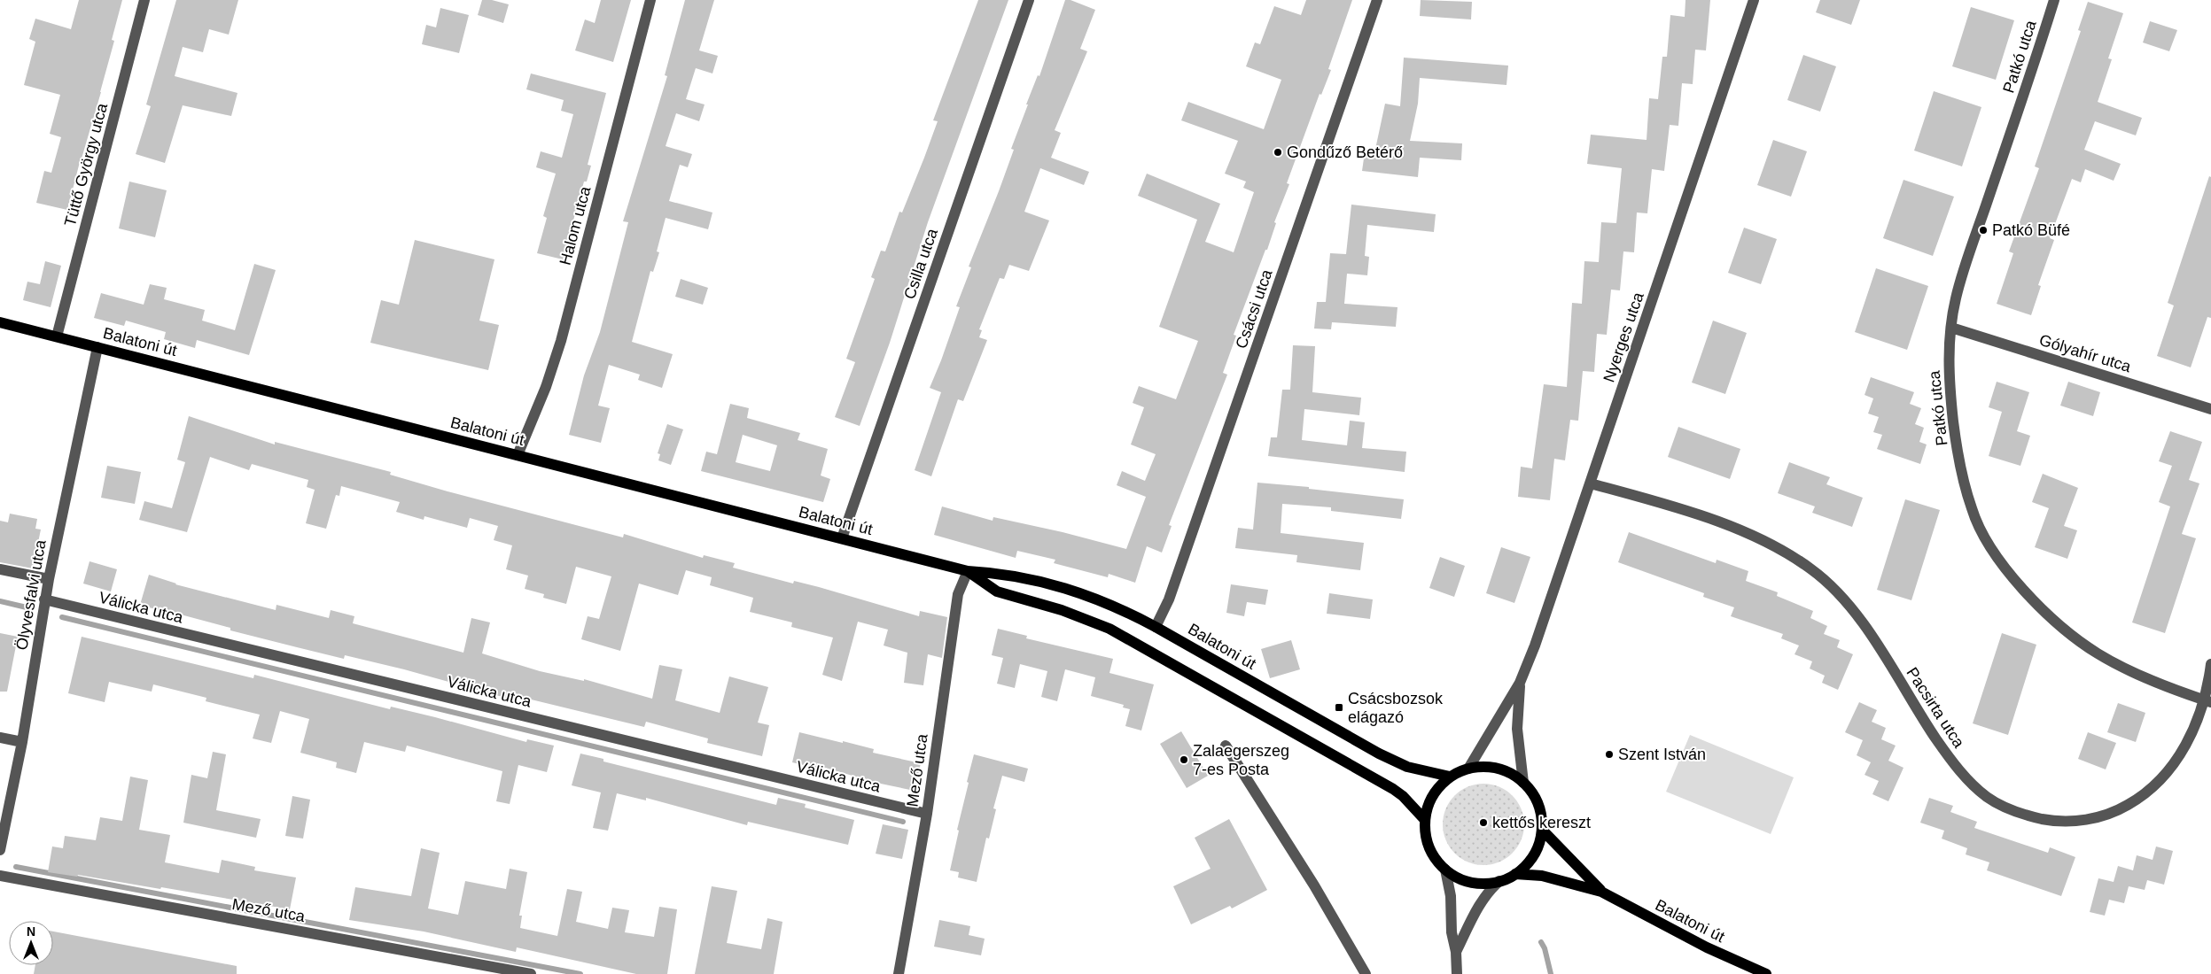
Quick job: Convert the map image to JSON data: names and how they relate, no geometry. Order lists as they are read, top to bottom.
{
  "streets": {
    "main road": ["Balatoni út"],
    "street": [
      "Patkó utca",
      "Tüttő György utca",
      "Halom utca",
      "Csilla utca",
      "Csácsi utca",
      "Nyerges utca",
      "Gólyahír utca",
      "Ölyvesfalvi utca",
      "Válicka utca",
      "Pacsirta utca",
      "Mező utca"
    ]
  },
  "crossings": [
    ["Patkó utca", "Gólyahír utca"],
    ["Patkó utca", "Pacsirta utca"],
    ["Tüttő György utca", "Balatoni út"],
    ["Halom utca", "Balatoni út"],
    ["Csilla utca", "Balatoni út"],
    ["Csácsi utca", "Balatoni út"],
    ["Nyerges utca", "Balatoni út"],
    ["Nyerges utca", "Pacsirta utca"],
    ["Balatoni út", "Ölyvesfalvi utca"],
    ["Balatoni út", "Mező utca"],
    ["Ölyvesfalvi utca", "Válicka utca"],
    ["Válicka utca", "Mező utca"]
  ],
  "places": {
    "other": [
      "Gondűző Betérő",
      "Patkó Büfé",
      "Szent István",
      "Zalaegerszeg 7-es Posta",
      "kettős kereszt"
    ],
    "transit": ["Csácsbozsok elágazó"]
  },
  "north": "top"
}
